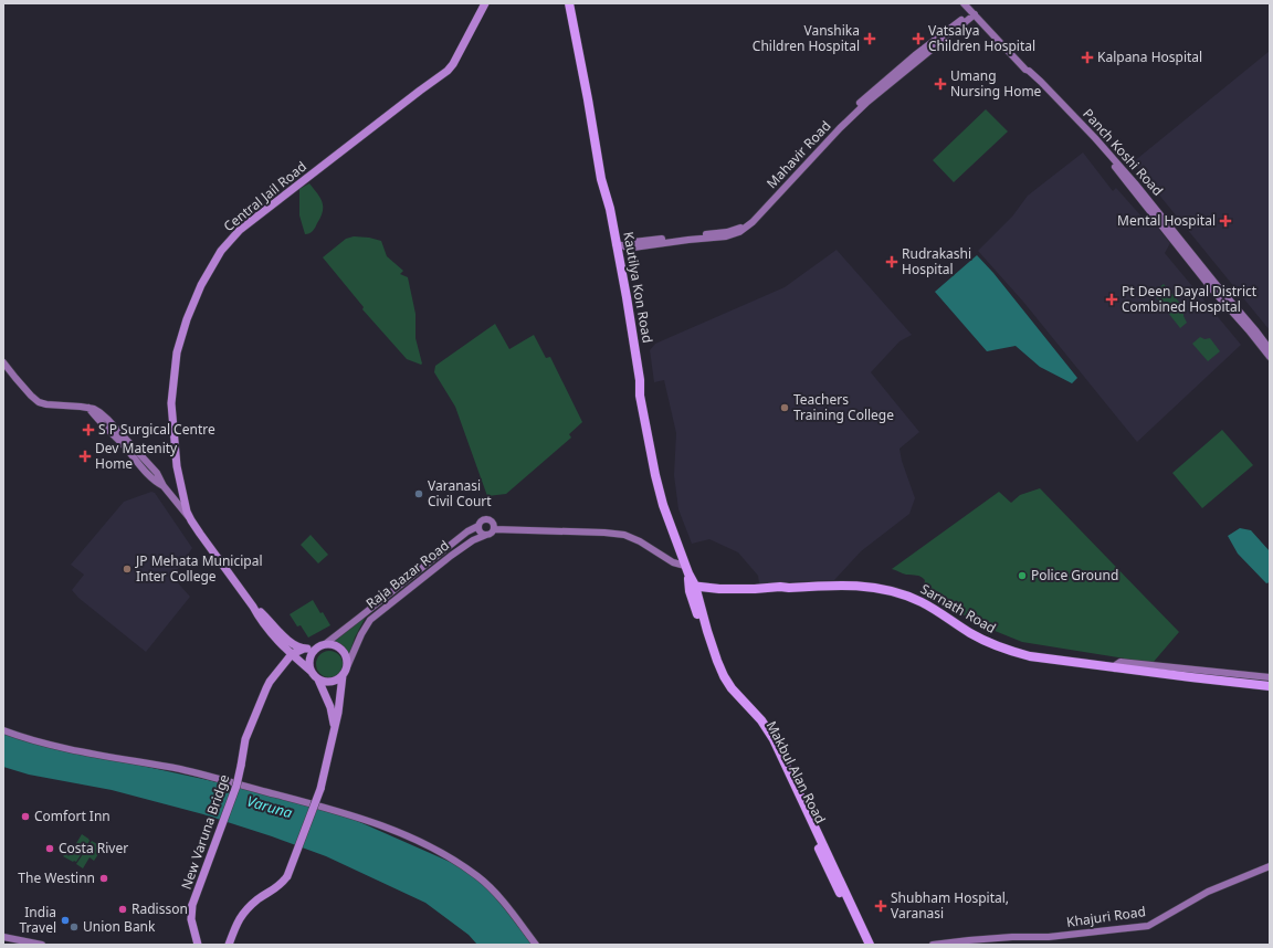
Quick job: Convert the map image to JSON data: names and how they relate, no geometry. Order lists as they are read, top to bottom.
{
  "streets": {
    "highway": ["Kautilya Kon Road", "Sarnath Road", "Makbul Alan Road"],
    "main road": ["Central Jail Road", "New Varuna Bridge"],
    "street": ["Panch Koshi Road", "Raja Bazar Road", "Khajuri Road"]
  },
  "crossings": [
    ["Central Jail Road", "Raja Bazar Road"],
    ["Central Jail Road", "New Varuna Bridge"],
    ["Kautilya Kon Road", "Sarnath Road"],
    ["Kautilya Kon Road", "Makbul Alan Road"],
    ["Sarnath Road", "Makbul Alan Road"]
  ],
  "water": ["Varuna"],
  "places": {
    "health": [
      "Vanshika Children Hospital",
      "Vatsalya Children Hospital",
      "Kalpana Hospital",
      "Umang Nursing Home",
      "Mental Hospital",
      "Rudrakashi Hospital",
      "Pt Deen Dayal District Combined Hospital",
      "S P Surgical Centre",
      "Dev Matenity Home",
      "Shubham Hospital, Varanasi"
    ],
    "other": [
      "Teachers Training College",
      "Varanasi Civil Court",
      "JP Mehata Municipal Inter College",
      "Police Ground",
      "Comfort Inn",
      "Costa River",
      "The Westinn",
      "Radisson",
      "India Travel",
      "Union Bank"
    ]
  }
}
